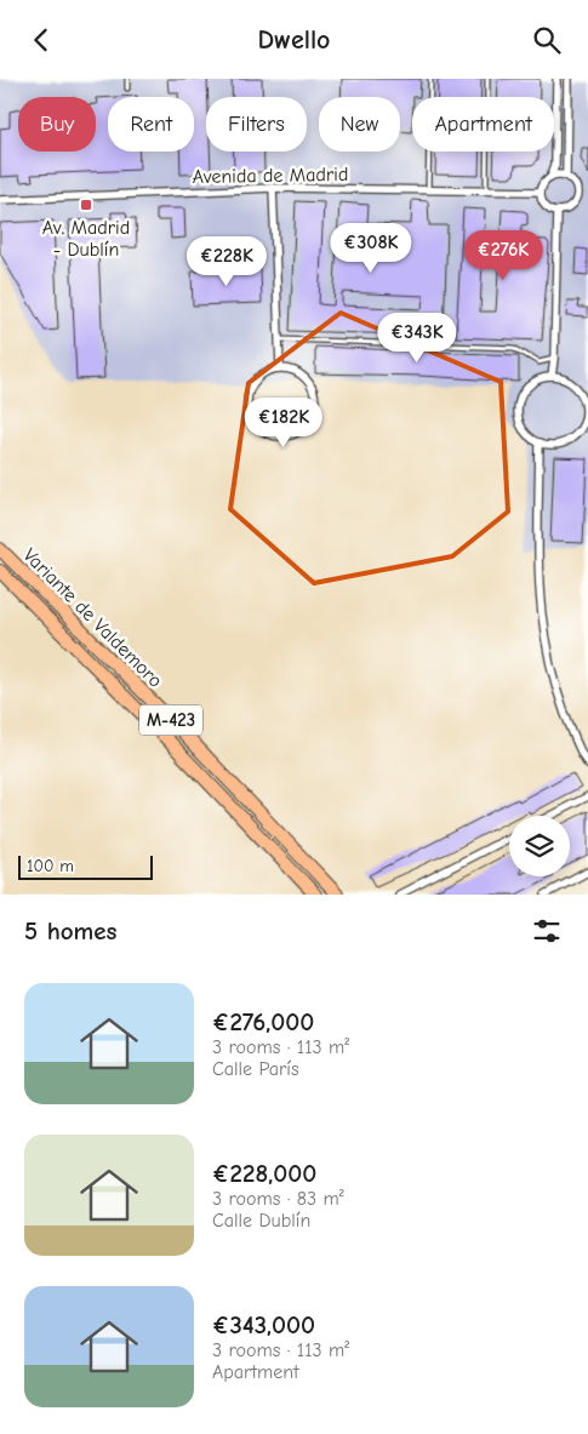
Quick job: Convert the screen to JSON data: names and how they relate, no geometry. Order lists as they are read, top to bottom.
{
  "streets": {
    "main road": ["Variante de Valdemoro", "M-423"],
    "street": ["Avenida de Madrid"]
  },
  "places": {
    "transit": ["Av. Madrid - Dublín"]
  },
  "scale_bar": "100 m",
  "page": {
    "header": "Dwello",
    "chip": [
      "Buy",
      "Rent",
      "Filters",
      "New",
      "Apartment"
    ],
    "price": [
      "€308K",
      "€276K",
      "€228K",
      "€343K",
      "€182K"
    ],
    "scale": "100 m",
    "heading": "5 homes",
    "list": [
      {
        "name": "€276,000",
        "note": "3 rooms · 113 m² · Calle París"
      },
      {
        "name": "€228,000",
        "note": "3 rooms · 83 m² · Calle Dublín"
      },
      {
        "name": "€343,000",
        "note": "3 rooms · 113 m² · Apartment"
      }
    ]
  }
}
